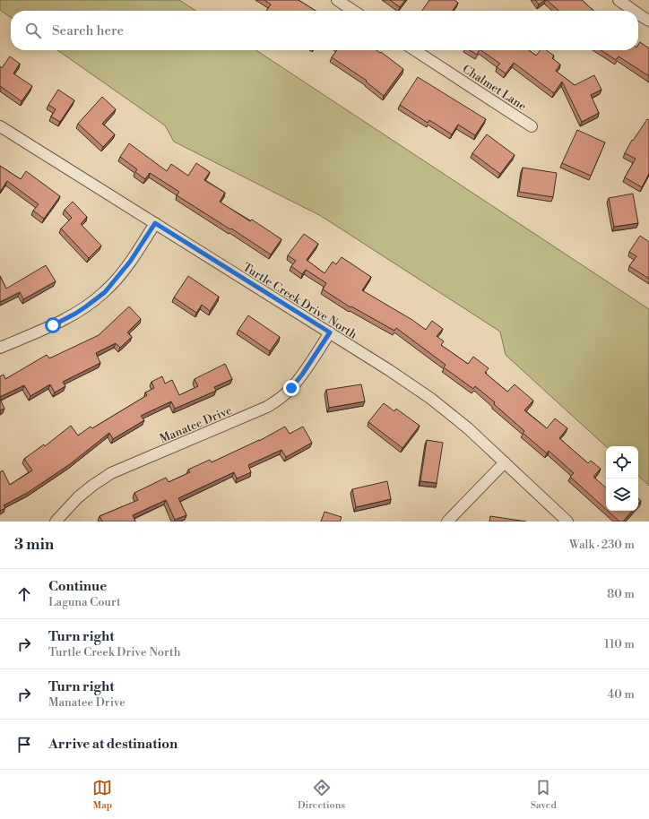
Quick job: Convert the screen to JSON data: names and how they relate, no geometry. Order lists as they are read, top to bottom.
{
  "streets": {
    "street": ["Chalmet Lane", "Turtle Creek Drive North", "Manatee Drive"]
  },
  "crossings": [
    ["Turtle Creek Drive North", "Manatee Drive"]
  ],
  "page": {
    "search": "Search here",
    "heading": ["3 min", "Walk · 230 m"],
    "list": [
      ["Continue", "Laguna Court", "80 m"],
      ["Turn right", "Turtle Creek Drive North", "110 m"],
      ["Turn right", "Manatee Drive", "40 m"],
      "Arrive at destination"
    ],
    "nav": ["Map", "Directions", "Saved"]
  }
}
